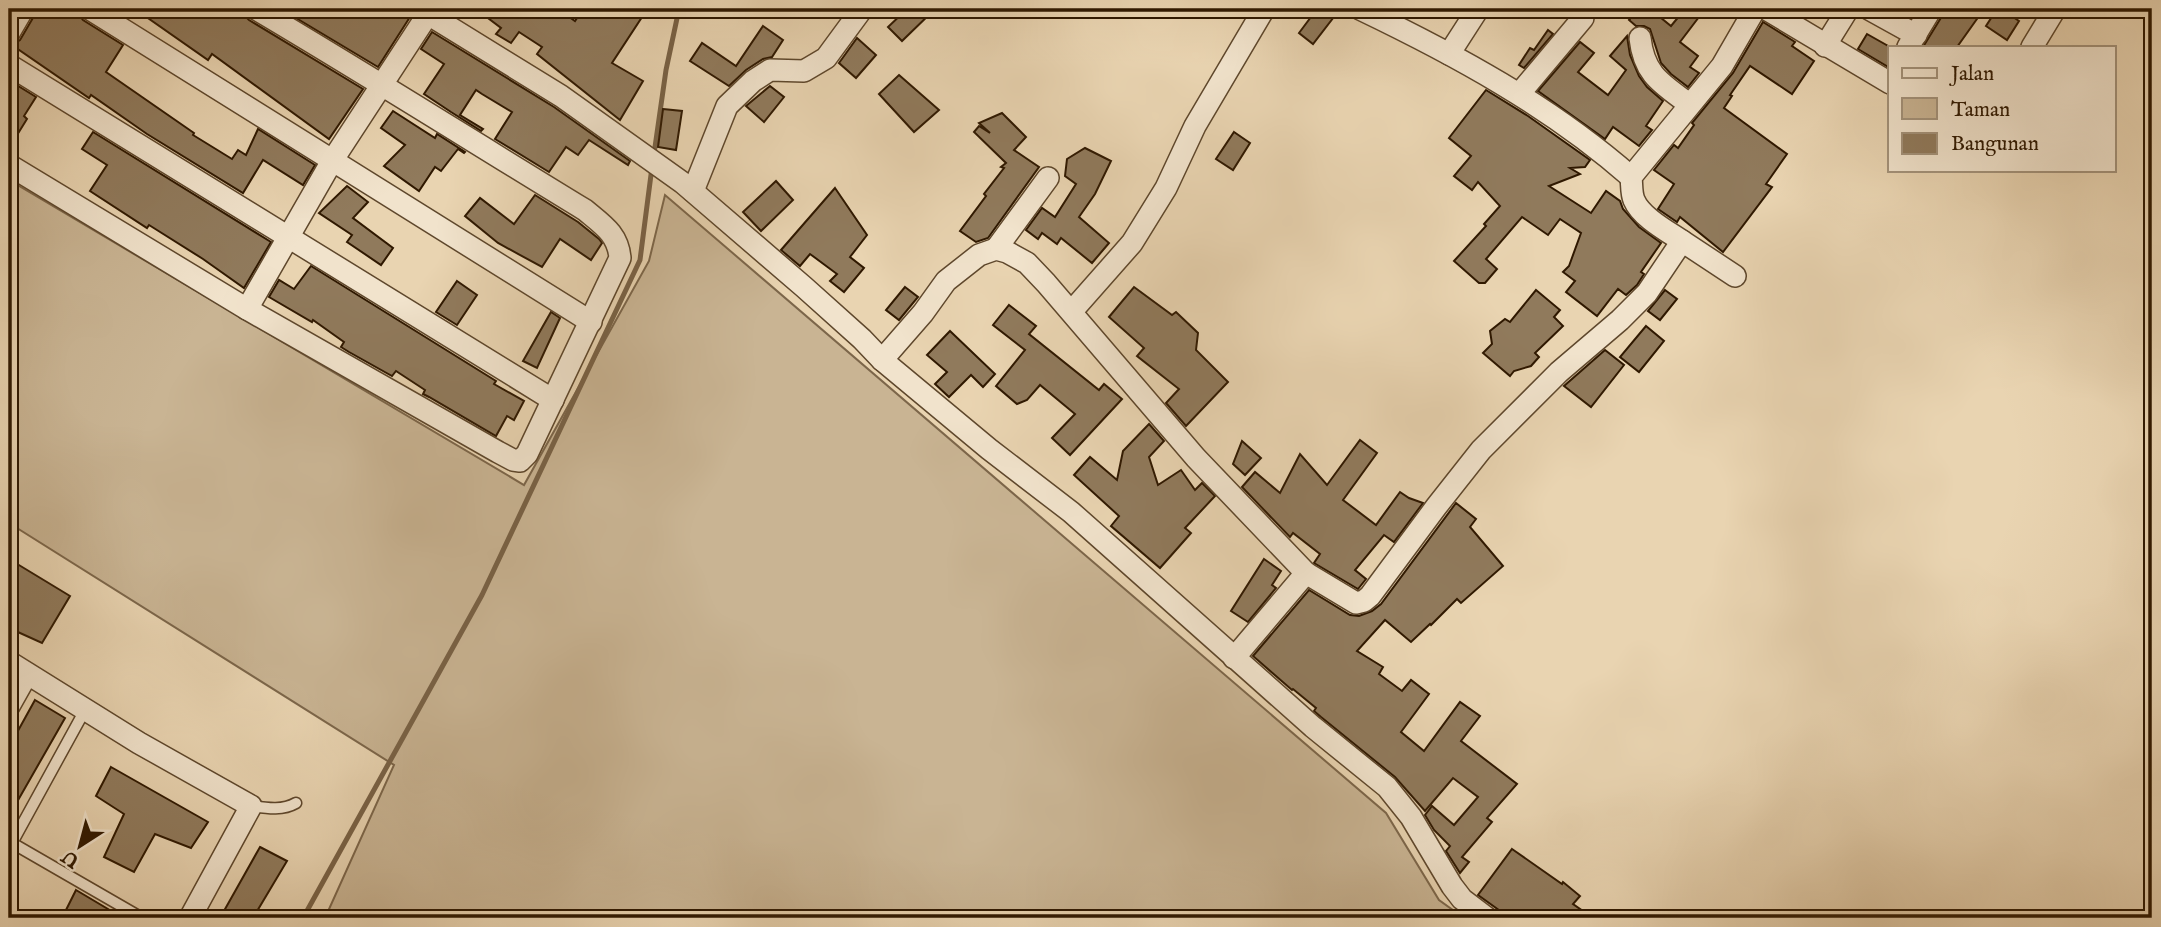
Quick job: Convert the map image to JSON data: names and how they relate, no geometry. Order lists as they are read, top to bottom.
{
  "legend": ["Jalan", "Taman", "Bangunan"],
  "north": "bottom left"
}
